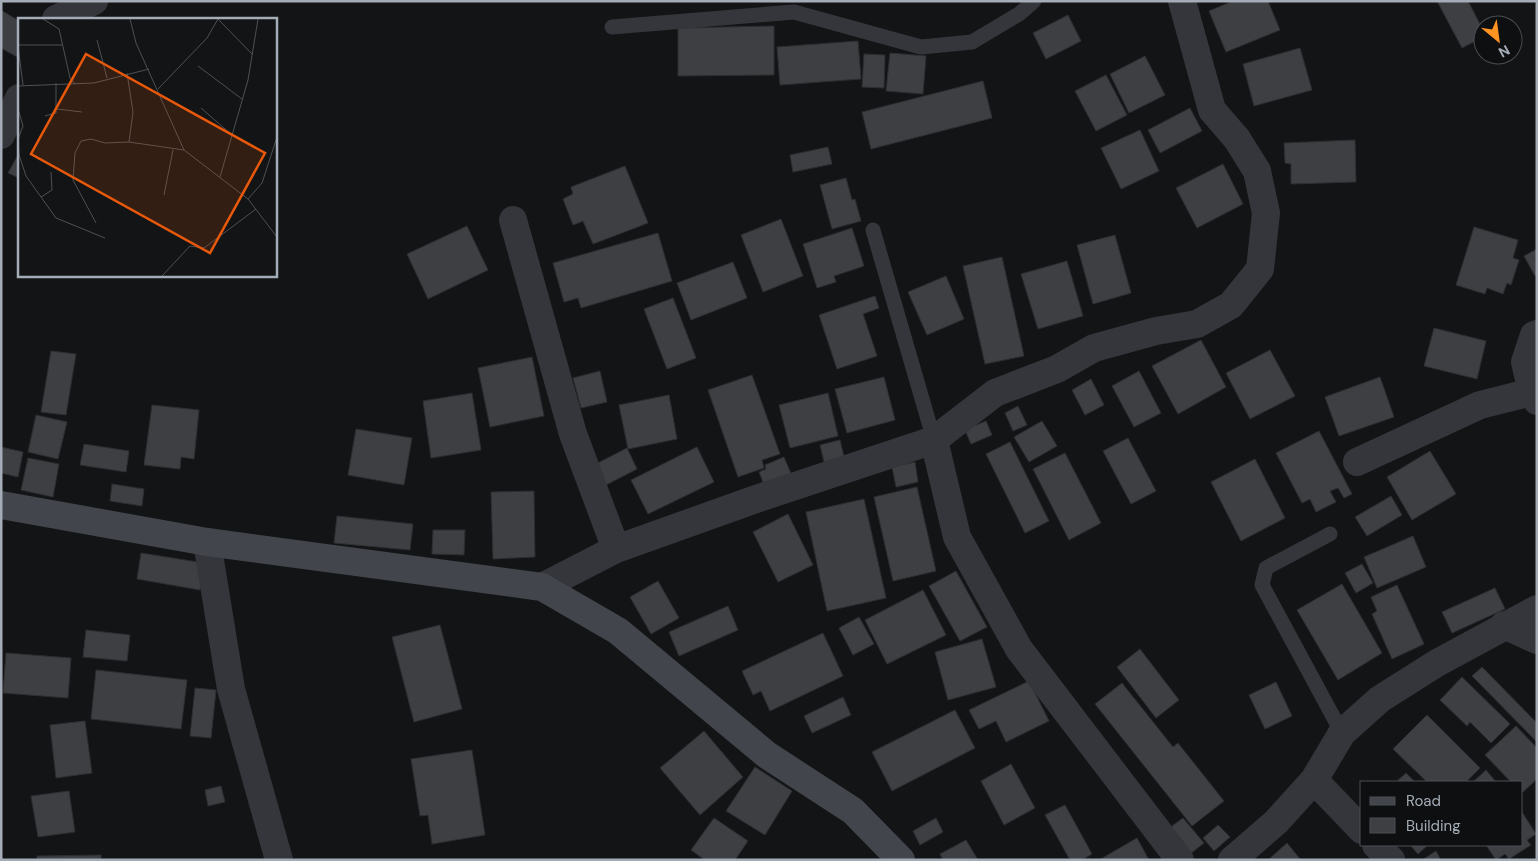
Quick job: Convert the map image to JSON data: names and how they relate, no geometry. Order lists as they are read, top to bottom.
{
  "legend": ["Road", "Building"],
  "north": "bottom right"
}
